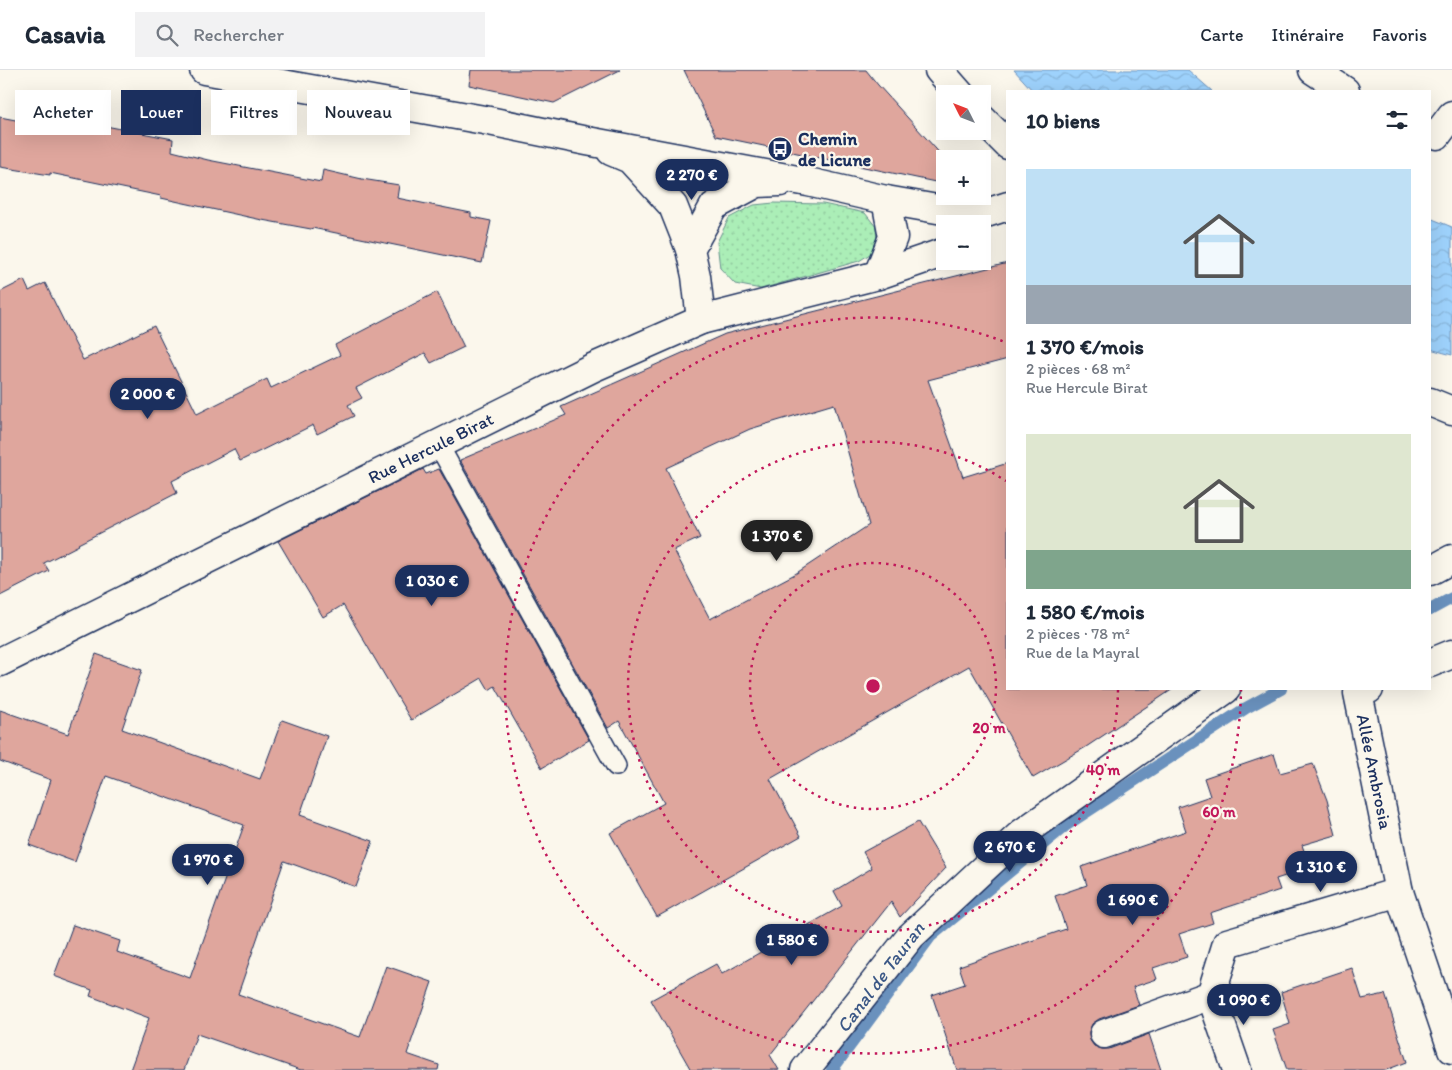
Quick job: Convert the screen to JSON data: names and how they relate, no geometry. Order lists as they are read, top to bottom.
{
  "streets": {
    "street": ["Rue Hercule Birat", "Allée Ambrosia"]
  },
  "water": ["Canal de Tauran"],
  "places": {
    "bus stop": ["Chemin de Licune"]
  },
  "north": "top left",
  "page": {
    "header": "Casavia",
    "search": "Rechercher",
    "nav": ["Carte", "Itinéraire", "Favoris"],
    "map_buttons": ["+", "−"],
    "chip": [
      "Acheter",
      "Louer",
      "Filtres",
      "Nouveau"
    ],
    "heading": "10 biens",
    "list": [
      {
        "name": "1 370 €/mois",
        "note": "2 pièces · 68 m² · Rue Hercule Birat"
      },
      {
        "name": "1 580 €/mois",
        "note": "2 pièces · 78 m² · Rue de la Mayral"
      }
    ],
    "price": [
      "2 270 €",
      "2 000 €",
      "1 370 €",
      "1 030 €",
      "2 670 €",
      "1 970 €",
      "1 310 €",
      "1 690 €",
      "1 580 €",
      "1 090 €"
    ]
  },
  "rings": ["20 m", "40 m", "60 m"]
}
